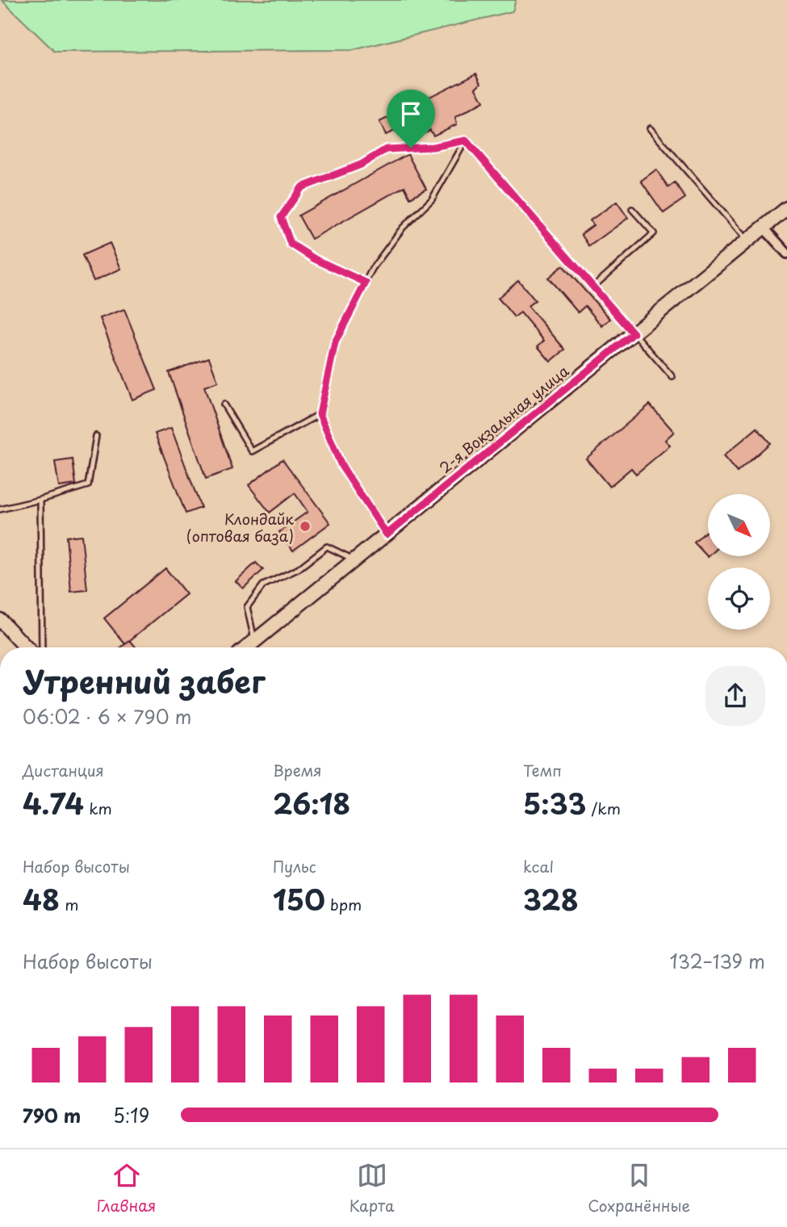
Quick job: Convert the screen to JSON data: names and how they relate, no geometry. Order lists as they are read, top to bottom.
{
  "streets": {
    "main road": ["2-я Вокзальная улица"]
  },
  "places": ["Клондайк (оптовая база)"],
  "north": "bottom right",
  "page": {
    "heading": ["Утренний забег", "06:02 · 6 × 790 m"],
    "stats": [
      ["Дистанция", "4.74 km"],
      ["Время", "26:18"],
      ["Темп", "5:33 /km"],
      ["Набор высоты", "48 m"],
      ["Пульс", "150 bpm"],
      ["kcal", "328"]
    ],
    "chart": ["Набор высоты", "132–139 m"],
    "list": [
      {
        "name": "790 m",
        "note": "5:19"
      }
    ],
    "tabs": ["Главная", "Карта", "Сохранённые"]
  }
}
